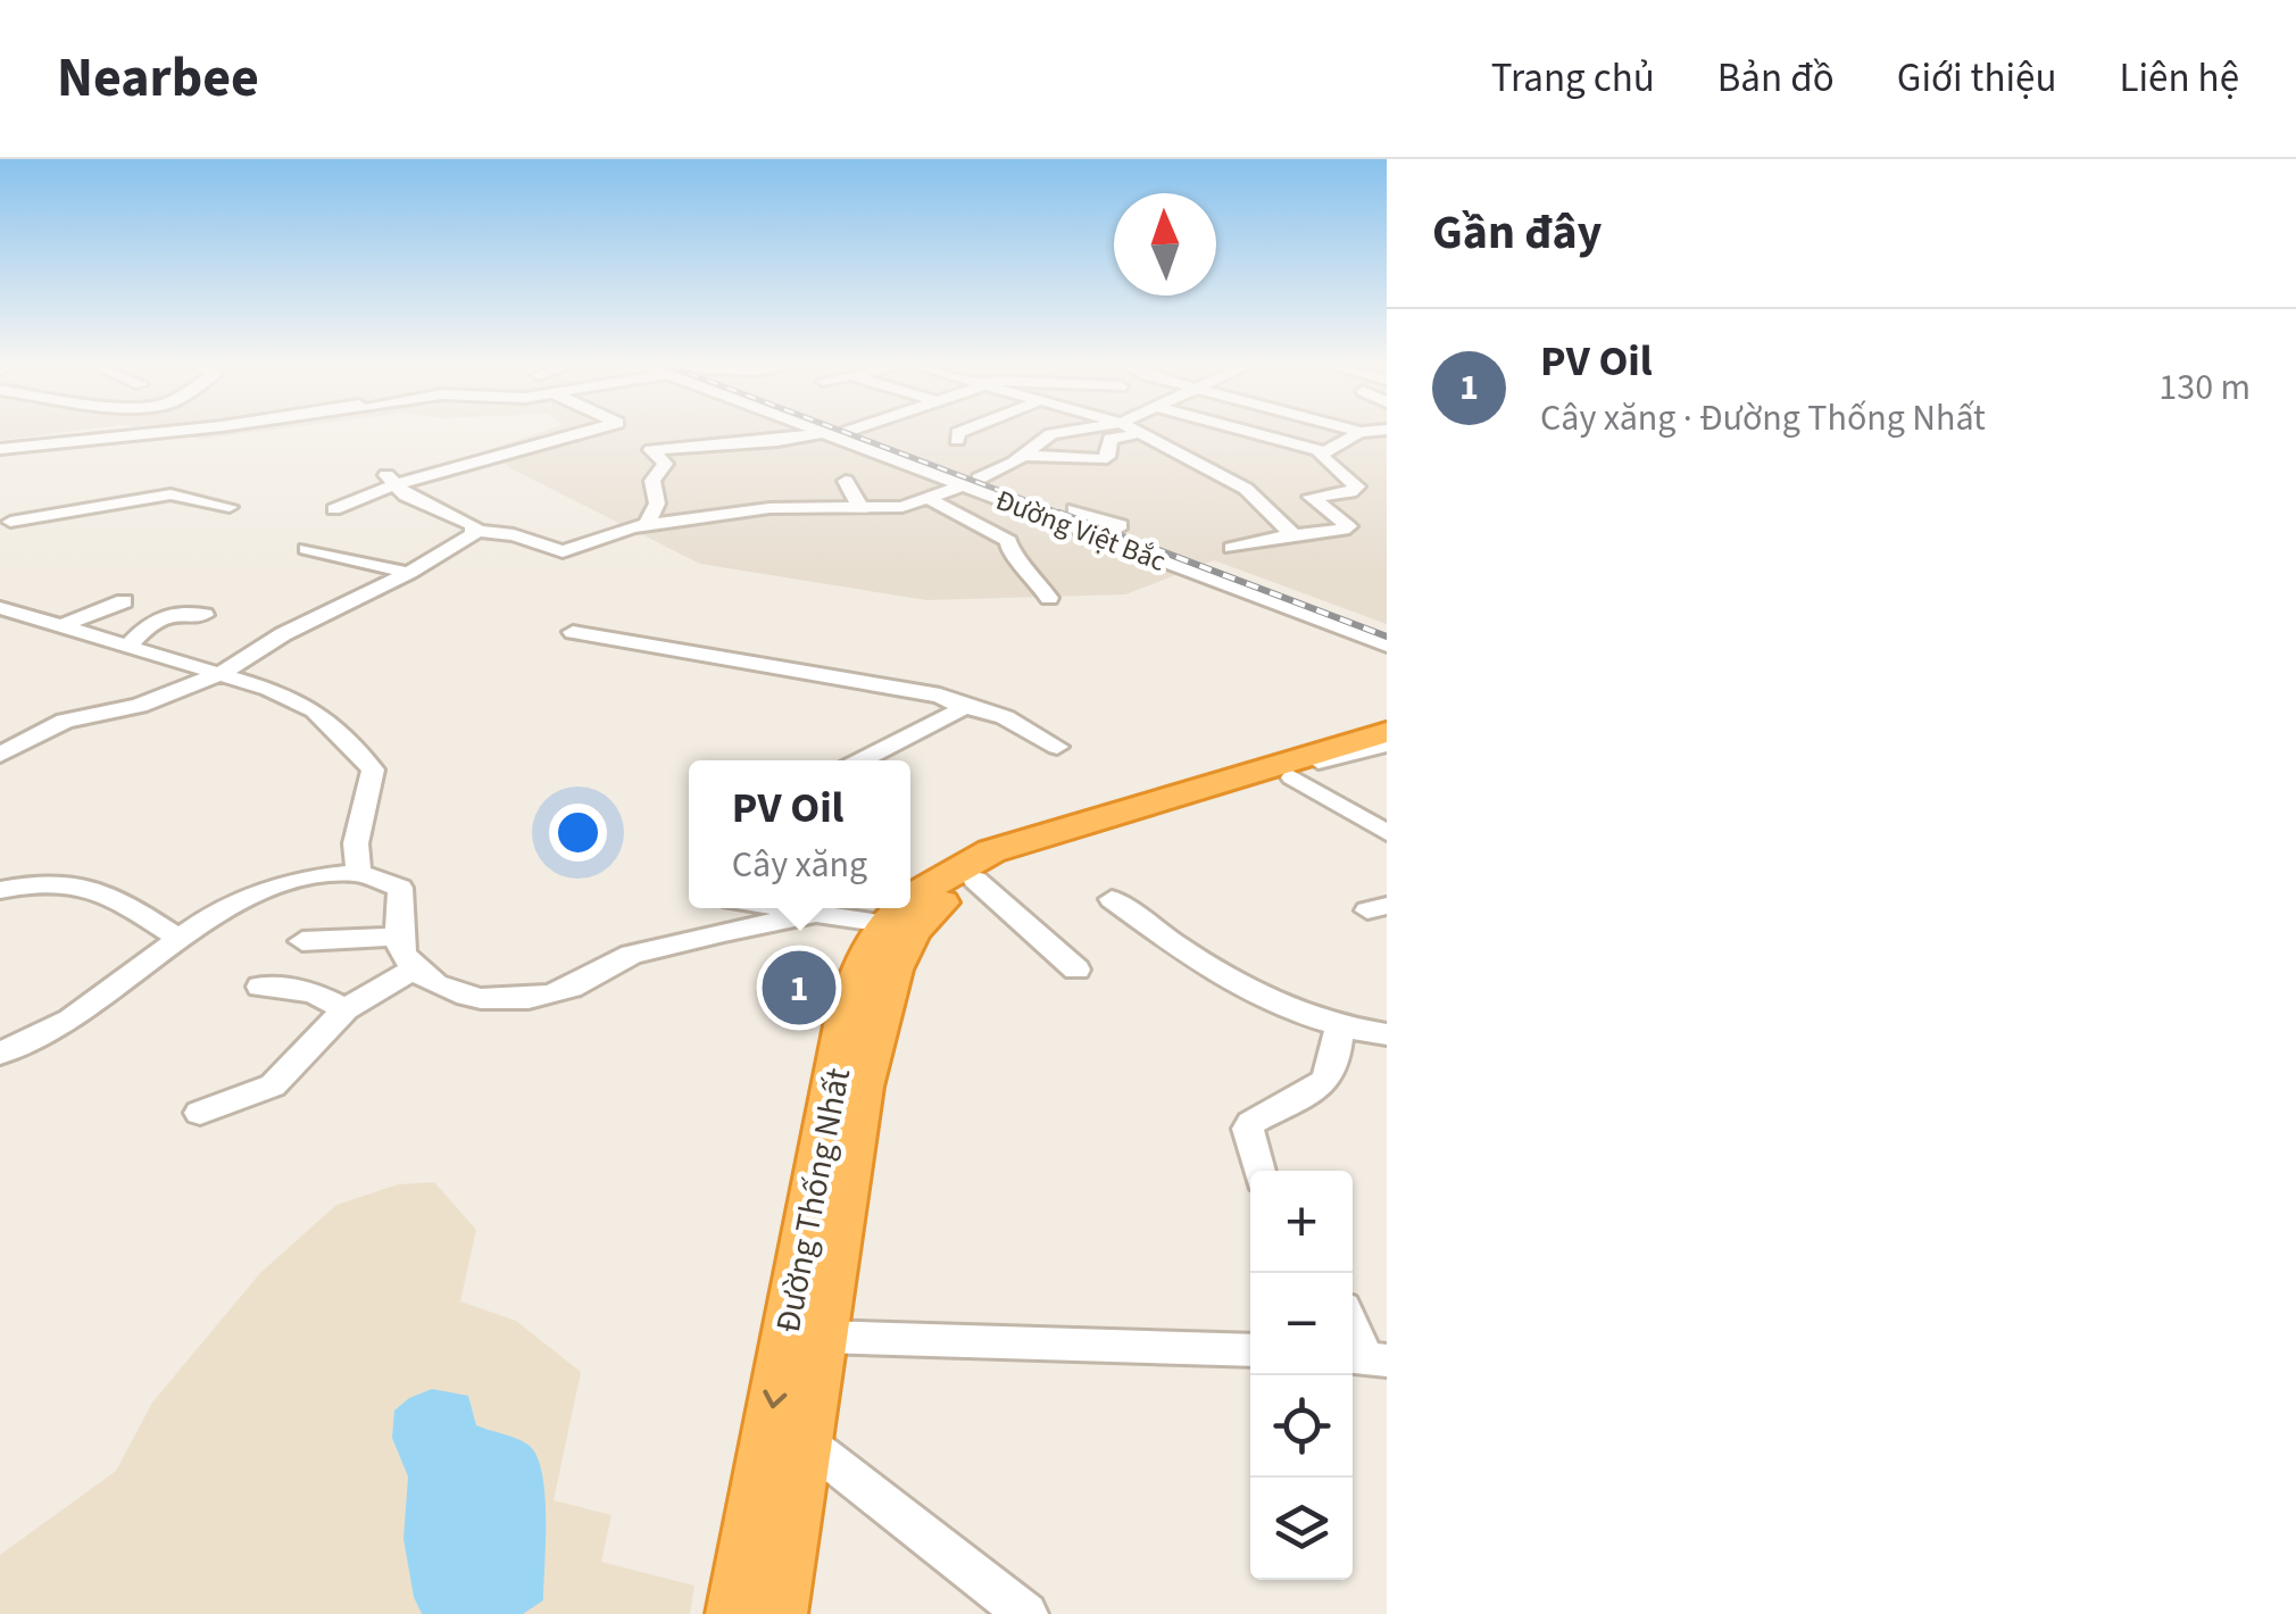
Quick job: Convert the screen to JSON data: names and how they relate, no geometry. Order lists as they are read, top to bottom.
{
  "streets": {
    "highway": ["Đường Thống Nhất"],
    "street": ["Đường Việt Bắc"]
  },
  "north": "top",
  "page": {
    "header": "Nearbee",
    "nav": [
      "Trang chủ",
      "Bản đồ",
      "Giới thiệu",
      "Liên hệ"
    ],
    "heading": "Gần đây",
    "list": [
      {
        "mark": "1",
        "name": "PV Oil",
        "note": "Cây xăng · Đường Thống Nhất",
        "value": "130 m"
      }
    ],
    "popup": ["PV Oil", "Cây xăng"],
    "pins": "1",
    "map_buttons": ["+", "−"]
  }
}
